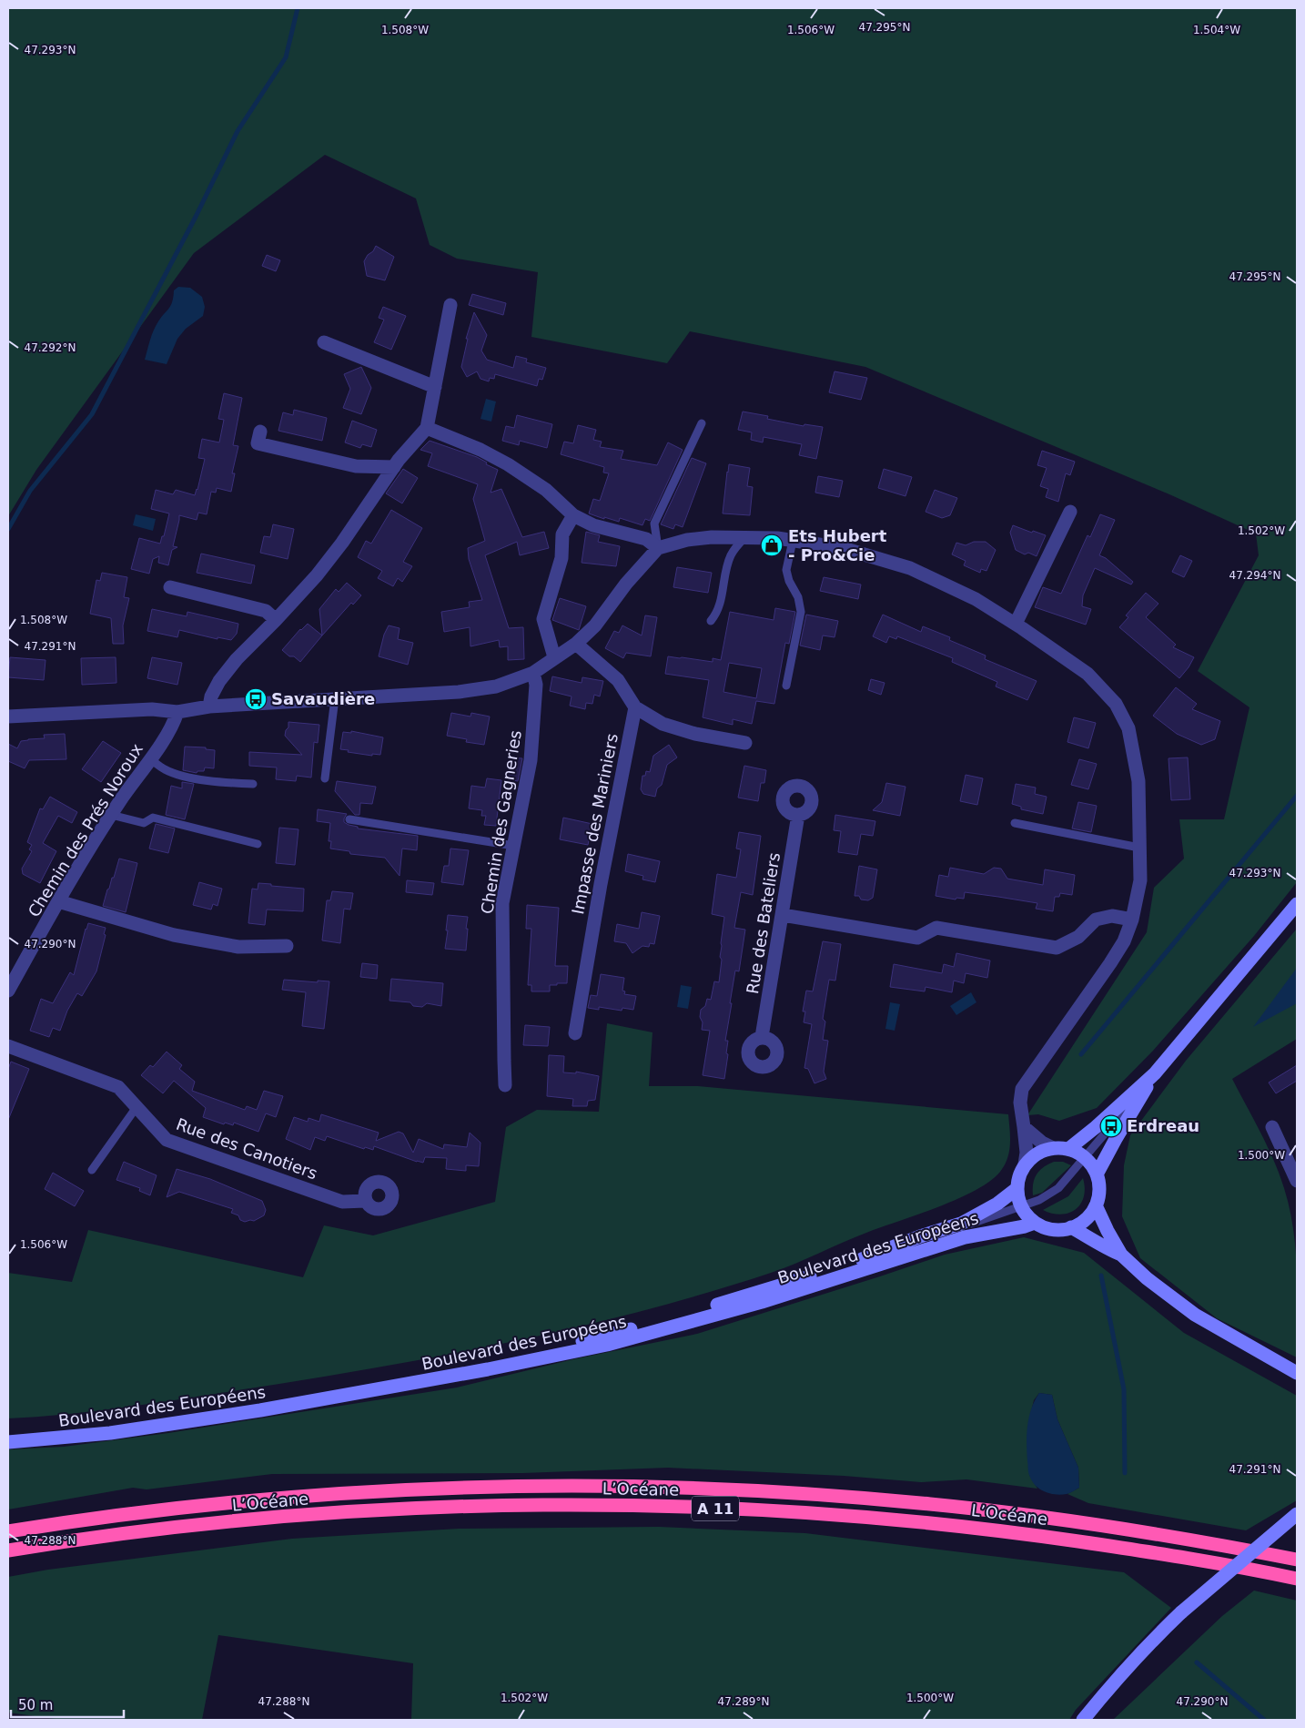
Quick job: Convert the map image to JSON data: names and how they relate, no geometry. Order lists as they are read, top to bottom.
{
  "streets": {
    "highway": ["L’Océane", "A 11"],
    "main road": ["Boulevard des Européens"],
    "street": [
      "Chemin des Gagneries",
      "Impasse des Mariniers",
      "Chemin des Prés Noroux",
      "Rue des Bateliers",
      "Rue des Canotiers"
    ]
  },
  "places": {
    "shop": ["Ets Hubert - Pro&Cie"],
    "bus stop": ["Savaudière", "Erdreau"]
  },
  "scale_bar": "50 m",
  "coordinates": [
    "47.295°N",
    "1.504°W",
    "1.508°W",
    "1.506°W",
    "47.293°N",
    "47.292°N",
    "1.502°W",
    "47.294°N",
    "47.291°N",
    "47.290°N",
    "1.500°W",
    "47.288°N",
    "47.289°N"
  ]
}
